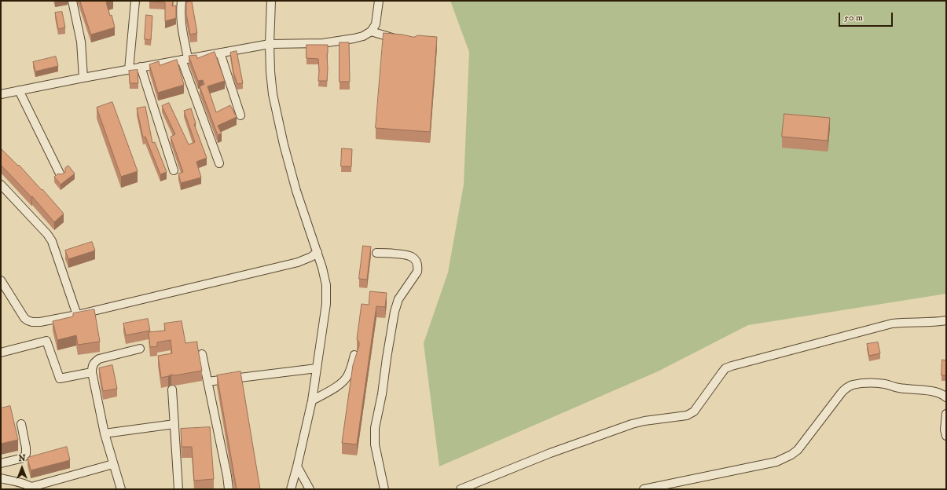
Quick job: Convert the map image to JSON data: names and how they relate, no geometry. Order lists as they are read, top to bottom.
{
  "scale_bar": "50 m",
  "north": "top"
}
